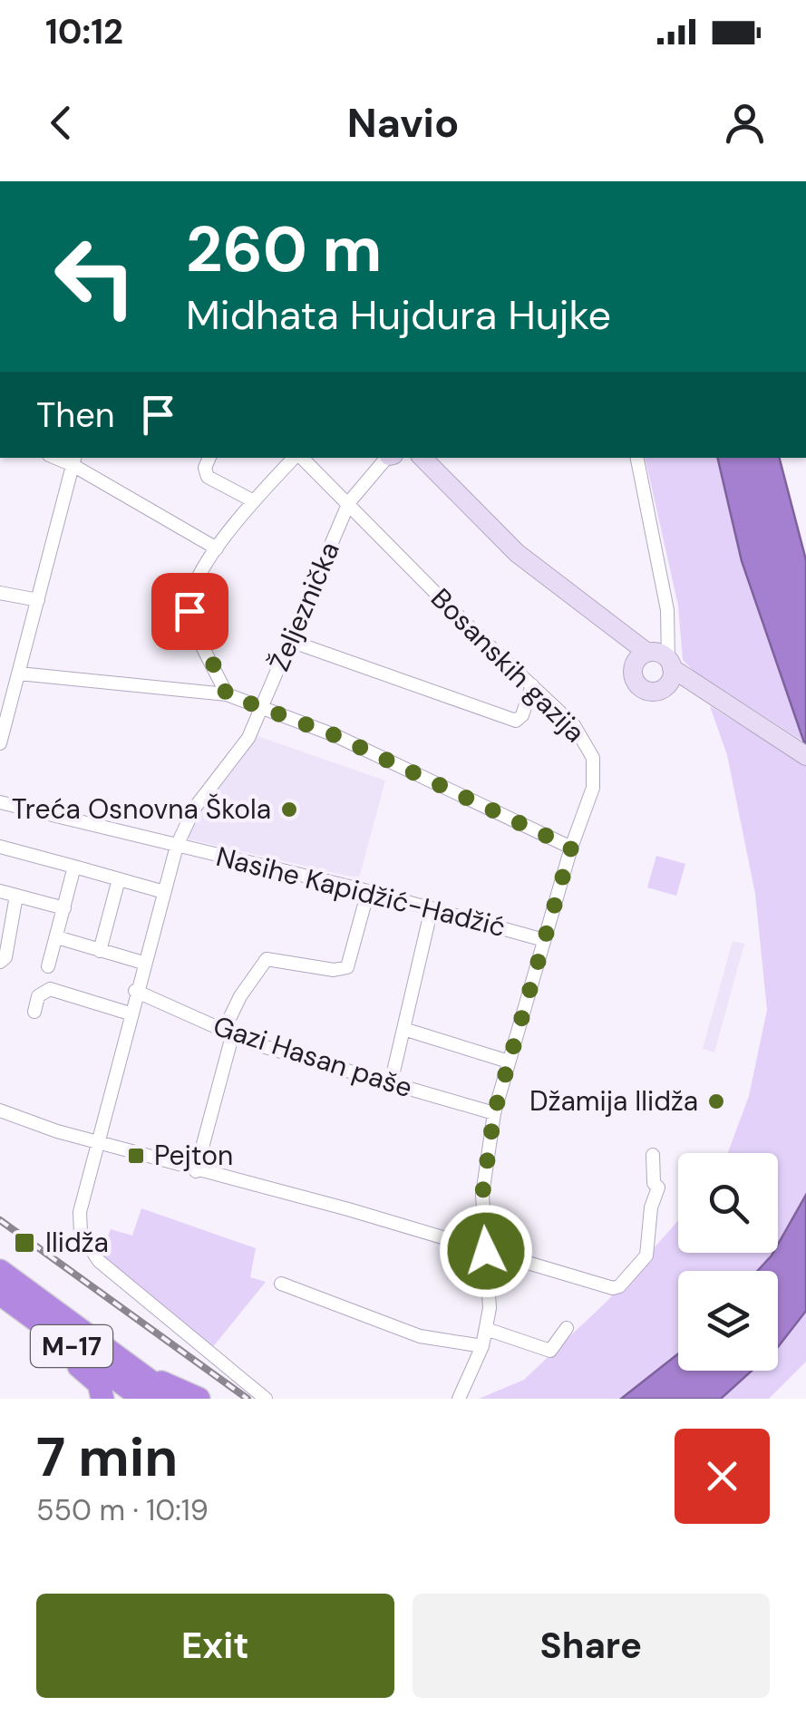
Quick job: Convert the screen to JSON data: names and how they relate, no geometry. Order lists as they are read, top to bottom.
{
  "streets": {
    "highway": ["M-17"],
    "street": [
      "Željeznička",
      "Bosanskih gazija",
      "Nasihe Kapidžić-Hadžić",
      "Gazi Hasan paše"
    ]
  },
  "crossings": [
    ["Željeznička", "Bosanskih gazija"],
    ["Željeznička", "Nasihe Kapidžić-Hadžić"],
    ["Željeznička", "Gazi Hasan paše"],
    ["Bosanskih gazija", "Nasihe Kapidžić-Hadžić"],
    ["Bosanskih gazija", "Gazi Hasan paše"]
  ],
  "places": {
    "other": ["Treća Osnovna Škola", "Džamija Ilidža"],
    "transit": ["Pejton", "Ilidža"]
  },
  "page": {
    "status": "10:12",
    "header": "Navio",
    "turn": ["260 m", "Midhata Hujdura Hujke"],
    "then": "Then",
    "heading": ["7 min", "550 m · 10:19"],
    "buttons": ["Exit", "Share"]
  }
}
